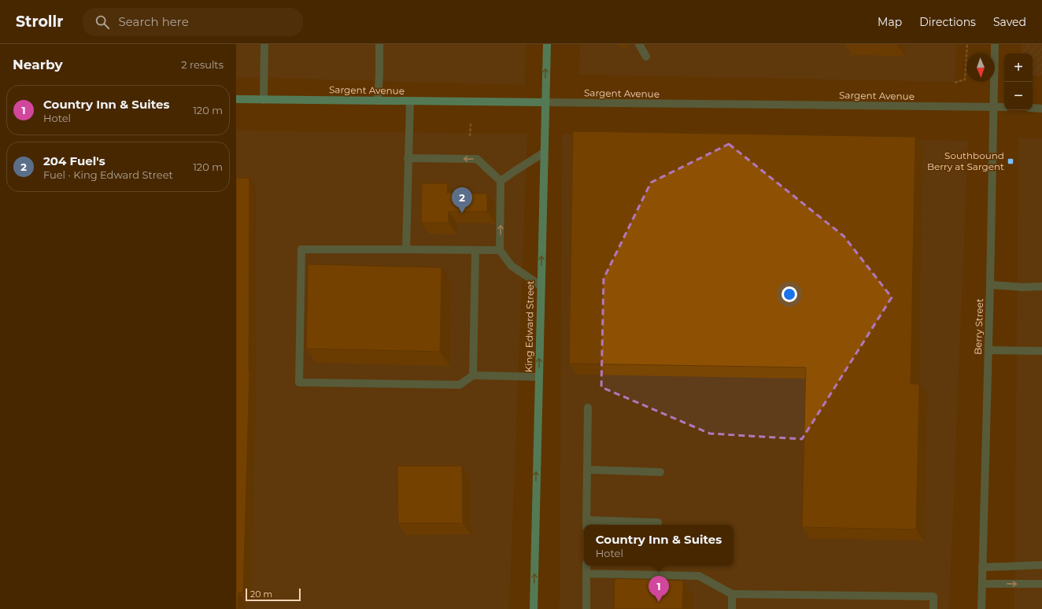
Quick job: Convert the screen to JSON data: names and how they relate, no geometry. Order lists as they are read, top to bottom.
{
  "streets": {
    "main road": ["Sargent Avenue", "King Edward Street"],
    "street": ["Berry Street"]
  },
  "crossings": [
    ["Sargent Avenue", "King Edward Street"],
    ["Sargent Avenue", "Berry Street"]
  ],
  "one_way": ["King Edward Street"],
  "places": {
    "transit": ["Southbound Berry at Sargent"]
  },
  "scale_bar": "20 m",
  "north": "bottom",
  "page": {
    "header": "Strollr",
    "search": "Search here",
    "nav": ["Map", "Directions", "Saved"],
    "heading": ["Nearby", "2 results"],
    "map_buttons": ["+", "−"],
    "list": [
      {
        "mark": "1",
        "name": "Country Inn & Suites",
        "note": "Hotel",
        "value": "120 m"
      },
      {
        "mark": "2",
        "name": "204 Fuel's",
        "note": "Fuel · King Edward Street",
        "value": "120 m"
      }
    ],
    "pins": ["2", "1"],
    "popup": ["Country Inn & Suites", "Hotel"],
    "scale": "20 m"
  }
}
